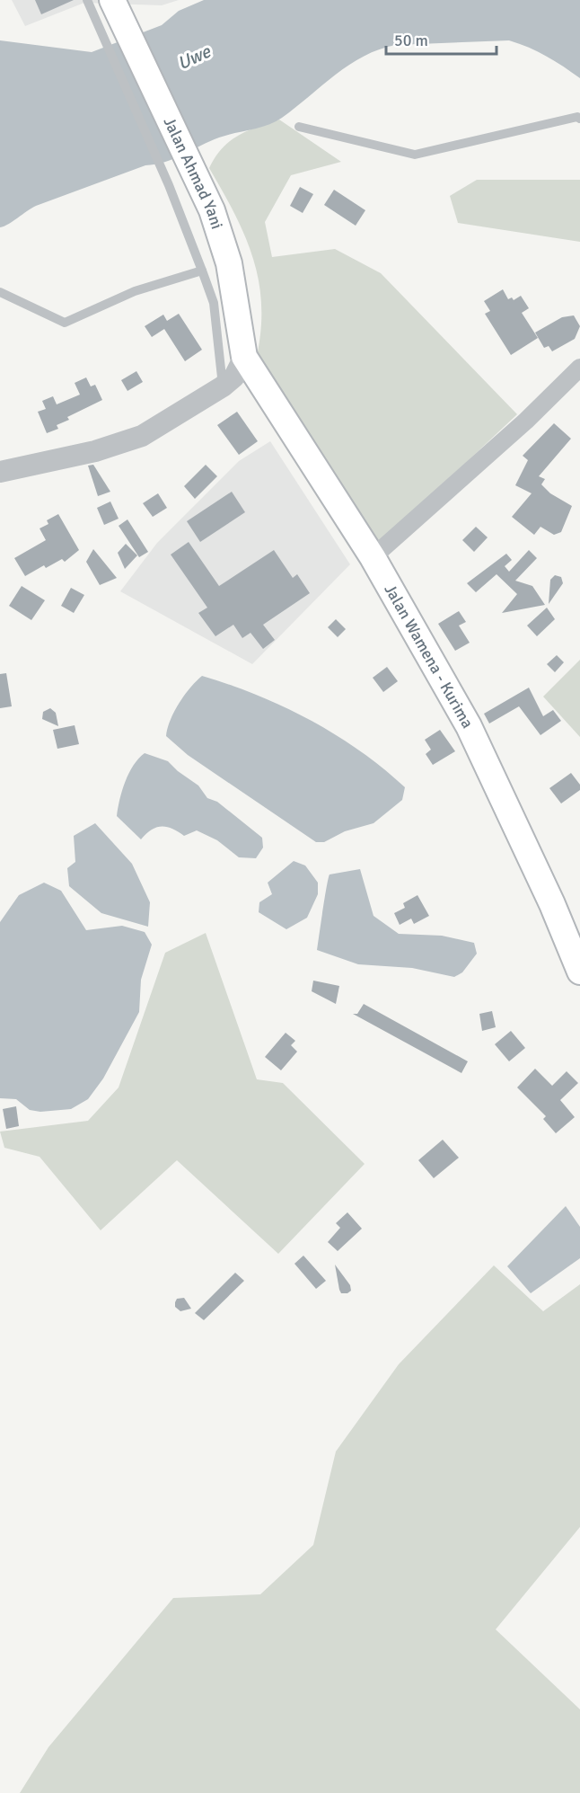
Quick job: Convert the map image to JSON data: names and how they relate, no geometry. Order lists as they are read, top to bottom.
{
  "streets": {
    "main road": ["Jalan Ahmad Yani", "Jalan Wamena - Kurima"]
  },
  "crossings": [
    ["Jalan Ahmad Yani", "Jalan Wamena - Kurima"]
  ],
  "water": ["Uwe"],
  "scale_bar": "50 m"
}
